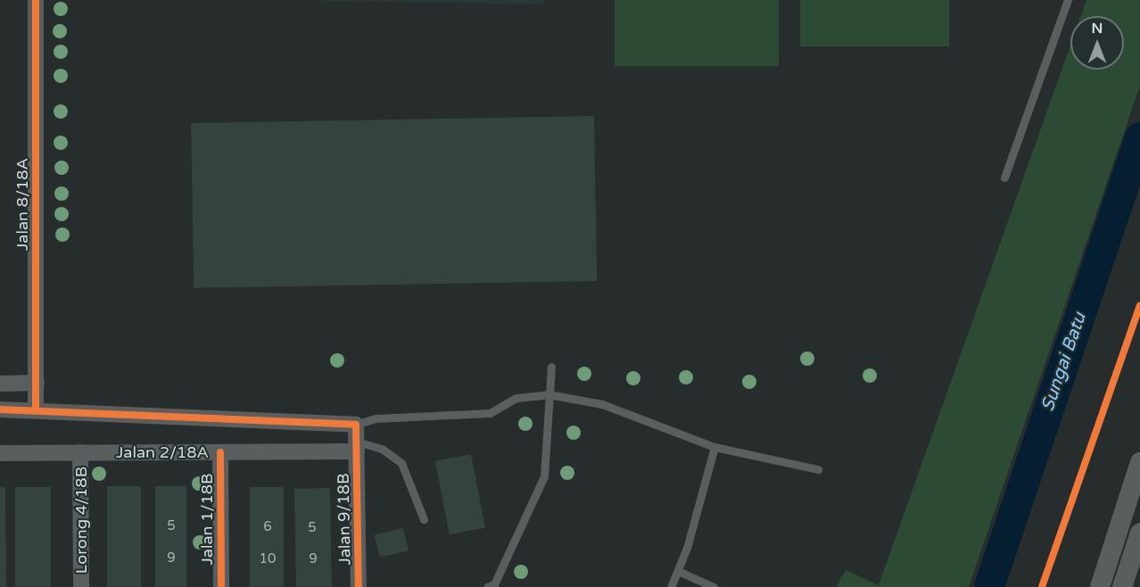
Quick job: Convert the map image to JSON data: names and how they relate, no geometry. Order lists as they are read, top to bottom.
{
  "streets": {
    "street": [
      "Jalan 8/18A",
      "Jalan 2/18A",
      "Jalan 1/18B",
      "Jalan 9/18B",
      "Lorong 4/18B"
    ]
  },
  "crossings": [
    ["Jalan 2/18A", "Jalan 1/18B"],
    ["Jalan 2/18A", "Jalan 9/18B"],
    ["Jalan 2/18A", "Lorong 4/18B"]
  ],
  "water": ["Sungai Batu"],
  "house_numbers": [
    "5",
    "6",
    "5",
    "9",
    "10",
    "9"
  ],
  "north": "top"
}
